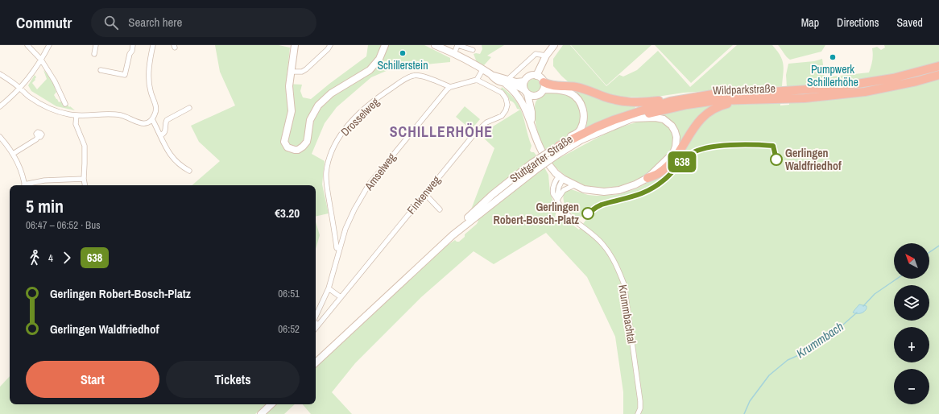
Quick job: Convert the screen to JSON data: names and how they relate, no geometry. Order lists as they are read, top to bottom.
{
  "streets": {
    "highway": ["Wildparkstraße"],
    "main road": ["Stuttgarter Straße"],
    "street": [
      "Drosselweg",
      "Amselweg",
      "Finkenweg",
      "Krummbachtal"
    ]
  },
  "crossings": [
    ["Wildparkstraße", "Stuttgarter Straße"],
    ["Drosselweg", "Amselweg"],
    ["Amselweg", "Finkenweg"]
  ],
  "districts": ["SCHILLERHÖHE"],
  "water": ["Krummbach"],
  "places": [
    "Schillerstein",
    "Pumpwerk Schillerhöhe",
    "Gerlingen Waldfriedhof",
    "Gerlingen Robert-Bosch-Platz"
  ],
  "lines": ["bus line 638"],
  "north": "top left",
  "page": {
    "header": "Commutr",
    "search": "Search here",
    "nav": ["Map", "Directions", "Saved"],
    "on_map": "638",
    "heading": ["5 min", "06:47 – 06:52 · Bus", "€3.20"],
    "legs": ["4", "638"],
    "map_buttons": ["+", "−"],
    "list": [
      {
        "name": "Gerlingen Robert-Bosch-Platz",
        "value": "06:51"
      },
      {
        "name": "Gerlingen Waldfriedhof",
        "value": "06:52"
      }
    ],
    "buttons": ["Start", "Tickets"]
  }
}
